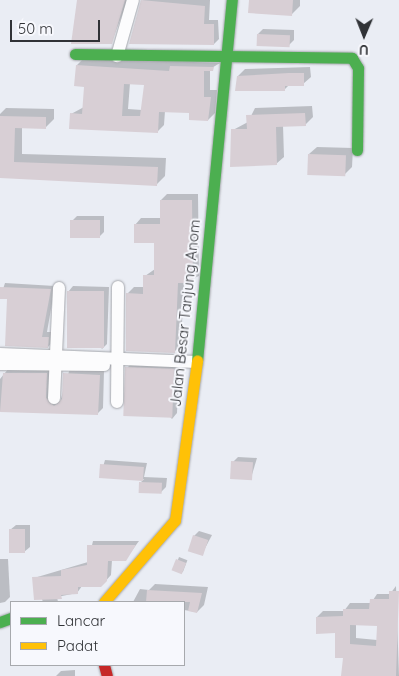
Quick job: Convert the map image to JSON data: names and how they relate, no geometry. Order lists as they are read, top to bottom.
{
  "streets": {
    "main road": ["Jalan Besar Tanjung Anom"]
  },
  "legend": ["Lancar", "Padat"],
  "scale_bar": "50 m",
  "north": "bottom"
}
